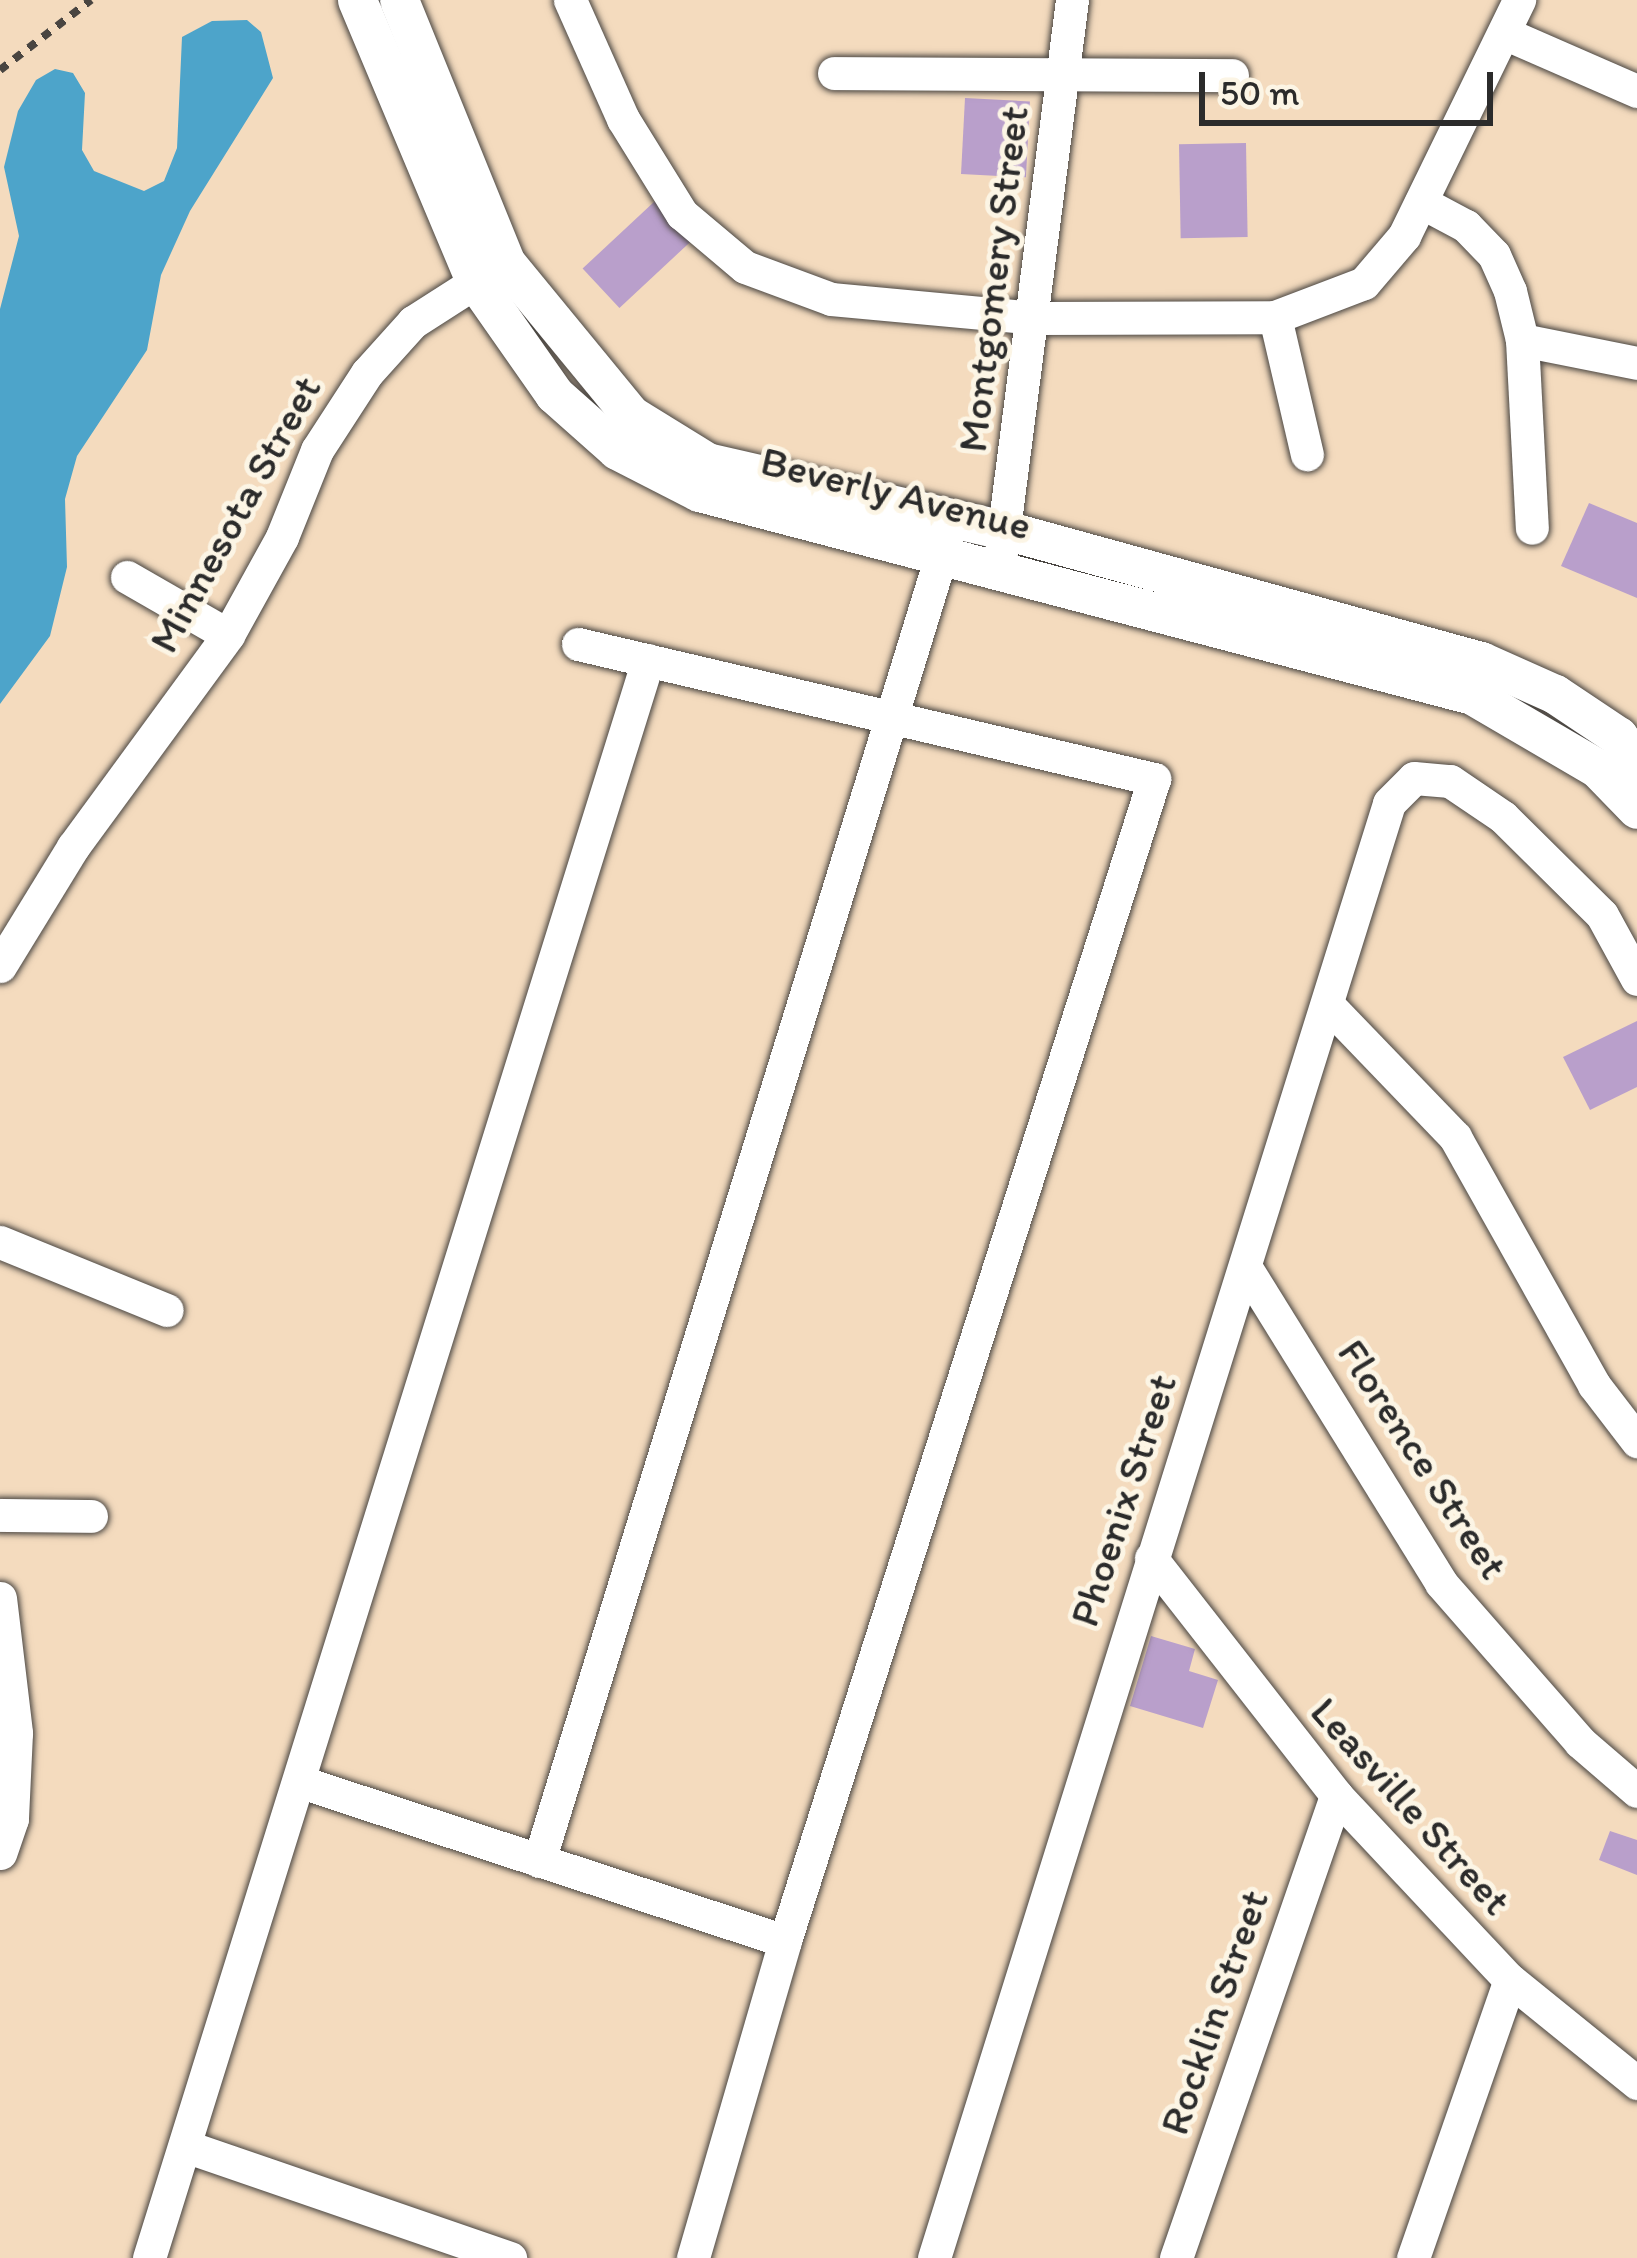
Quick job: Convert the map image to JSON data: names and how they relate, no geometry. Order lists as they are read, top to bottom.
{
  "streets": {
    "street": [
      "Montgomery Street",
      "Beverly Avenue",
      "Minnesota Street",
      "Florence Street",
      "Phoenix Street",
      "Leasville Street",
      "Rocklin Street"
    ]
  },
  "crossings": [
    ["Montgomery Street", "Beverly Avenue"],
    ["Beverly Avenue", "Minnesota Street"],
    ["Florence Street", "Phoenix Street"],
    ["Phoenix Street", "Leasville Street"],
    ["Leasville Street", "Rocklin Street"]
  ],
  "scale_bar": "50 m"
}
